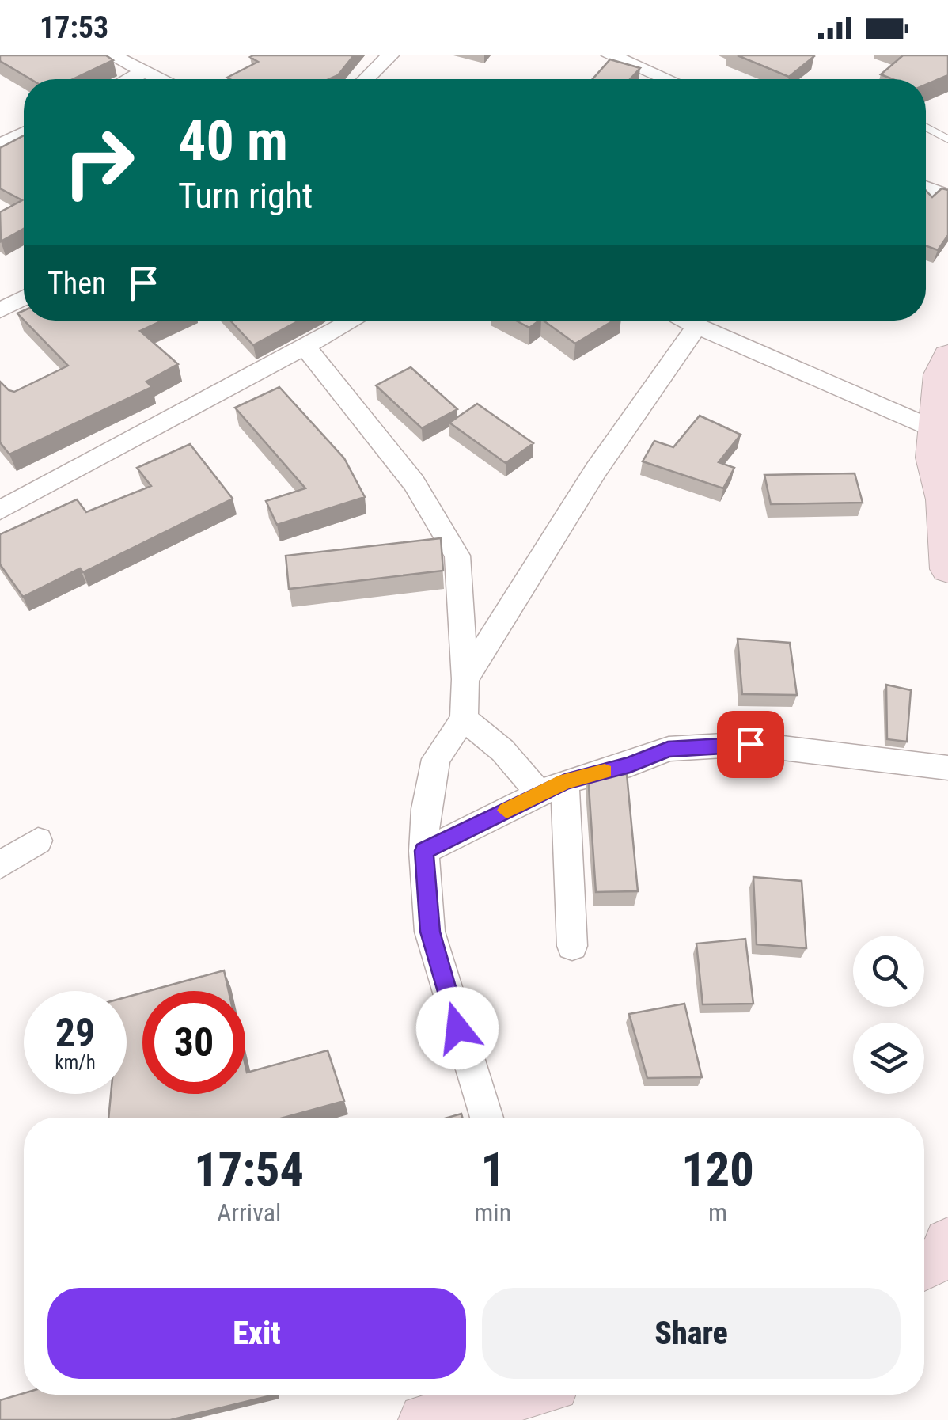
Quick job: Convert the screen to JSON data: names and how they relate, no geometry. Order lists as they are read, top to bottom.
{
  "page": {
    "status": "17:53",
    "turn": ["40 m", "Turn right"],
    "then": "Then",
    "speed": "29 km/h",
    "limit": "30",
    "eta": [
      "17:54",
      "Arrival",
      "1",
      "min",
      "120",
      "m"
    ],
    "buttons": ["Exit", "Share"]
  }
}
